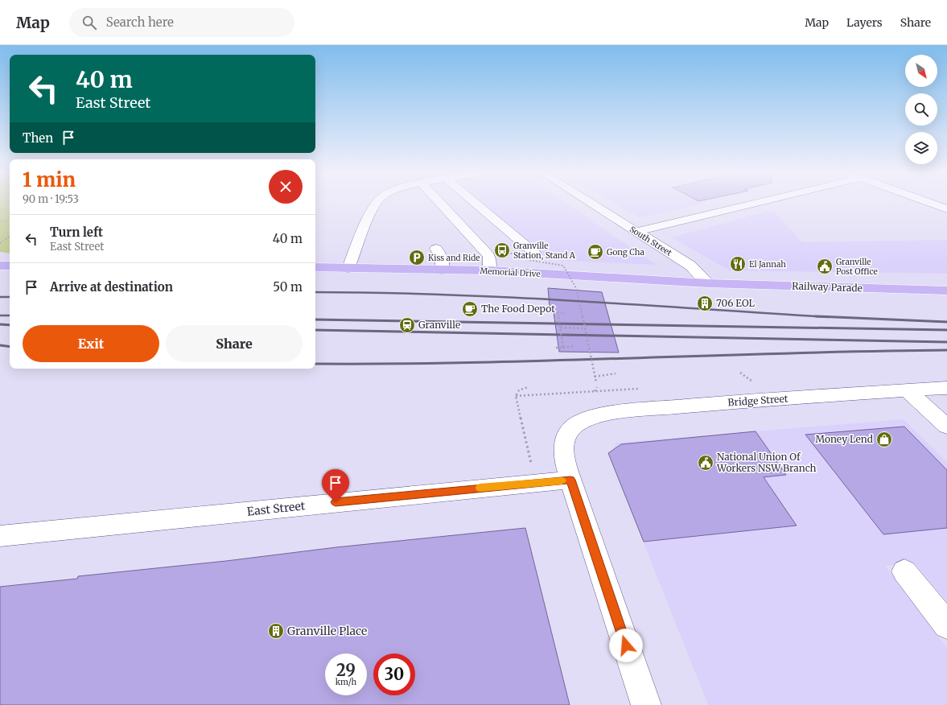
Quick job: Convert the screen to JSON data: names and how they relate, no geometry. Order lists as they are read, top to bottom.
{
  "streets": {
    "main road": ["Memorial Drive", "Railway Parade"],
    "street": ["South Street", "Bridge Street", "East Street"]
  },
  "crossings": [
    ["South Street", "Memorial Drive"],
    ["South Street", "Railway Parade"],
    ["Memorial Drive", "Railway Parade"],
    ["Bridge Street", "East Street"]
  ],
  "places": {
    "bus stop": ["Granville Station, Stand A"],
    "cafe": ["Gong Cha", "The Food Depot"],
    "parking": ["Kiss and Ride"],
    "restaurant": ["El Jannah"],
    "public building": ["Granville Post Office", "National Union Of Workers NSW Branch"],
    "building": ["706 EOL", "Granville Place"],
    "station": ["Granville"],
    "shop": ["Money Lend"]
  },
  "north": "bottom right",
  "page": {
    "header": "Map",
    "search": "Search here",
    "nav": ["Map", "Layers", "Share"],
    "turn": ["40 m", "East Street"],
    "then": "Then",
    "heading": ["1 min", "90 m · 19:53"],
    "list": [
      {
        "name": "Turn left",
        "note": "East Street",
        "value": "40 m"
      },
      {
        "name": "Arrive at destination",
        "value": "50 m"
      }
    ],
    "buttons": ["Exit", "Share"],
    "speed": "29 km/h",
    "limit": "30"
  }
}
